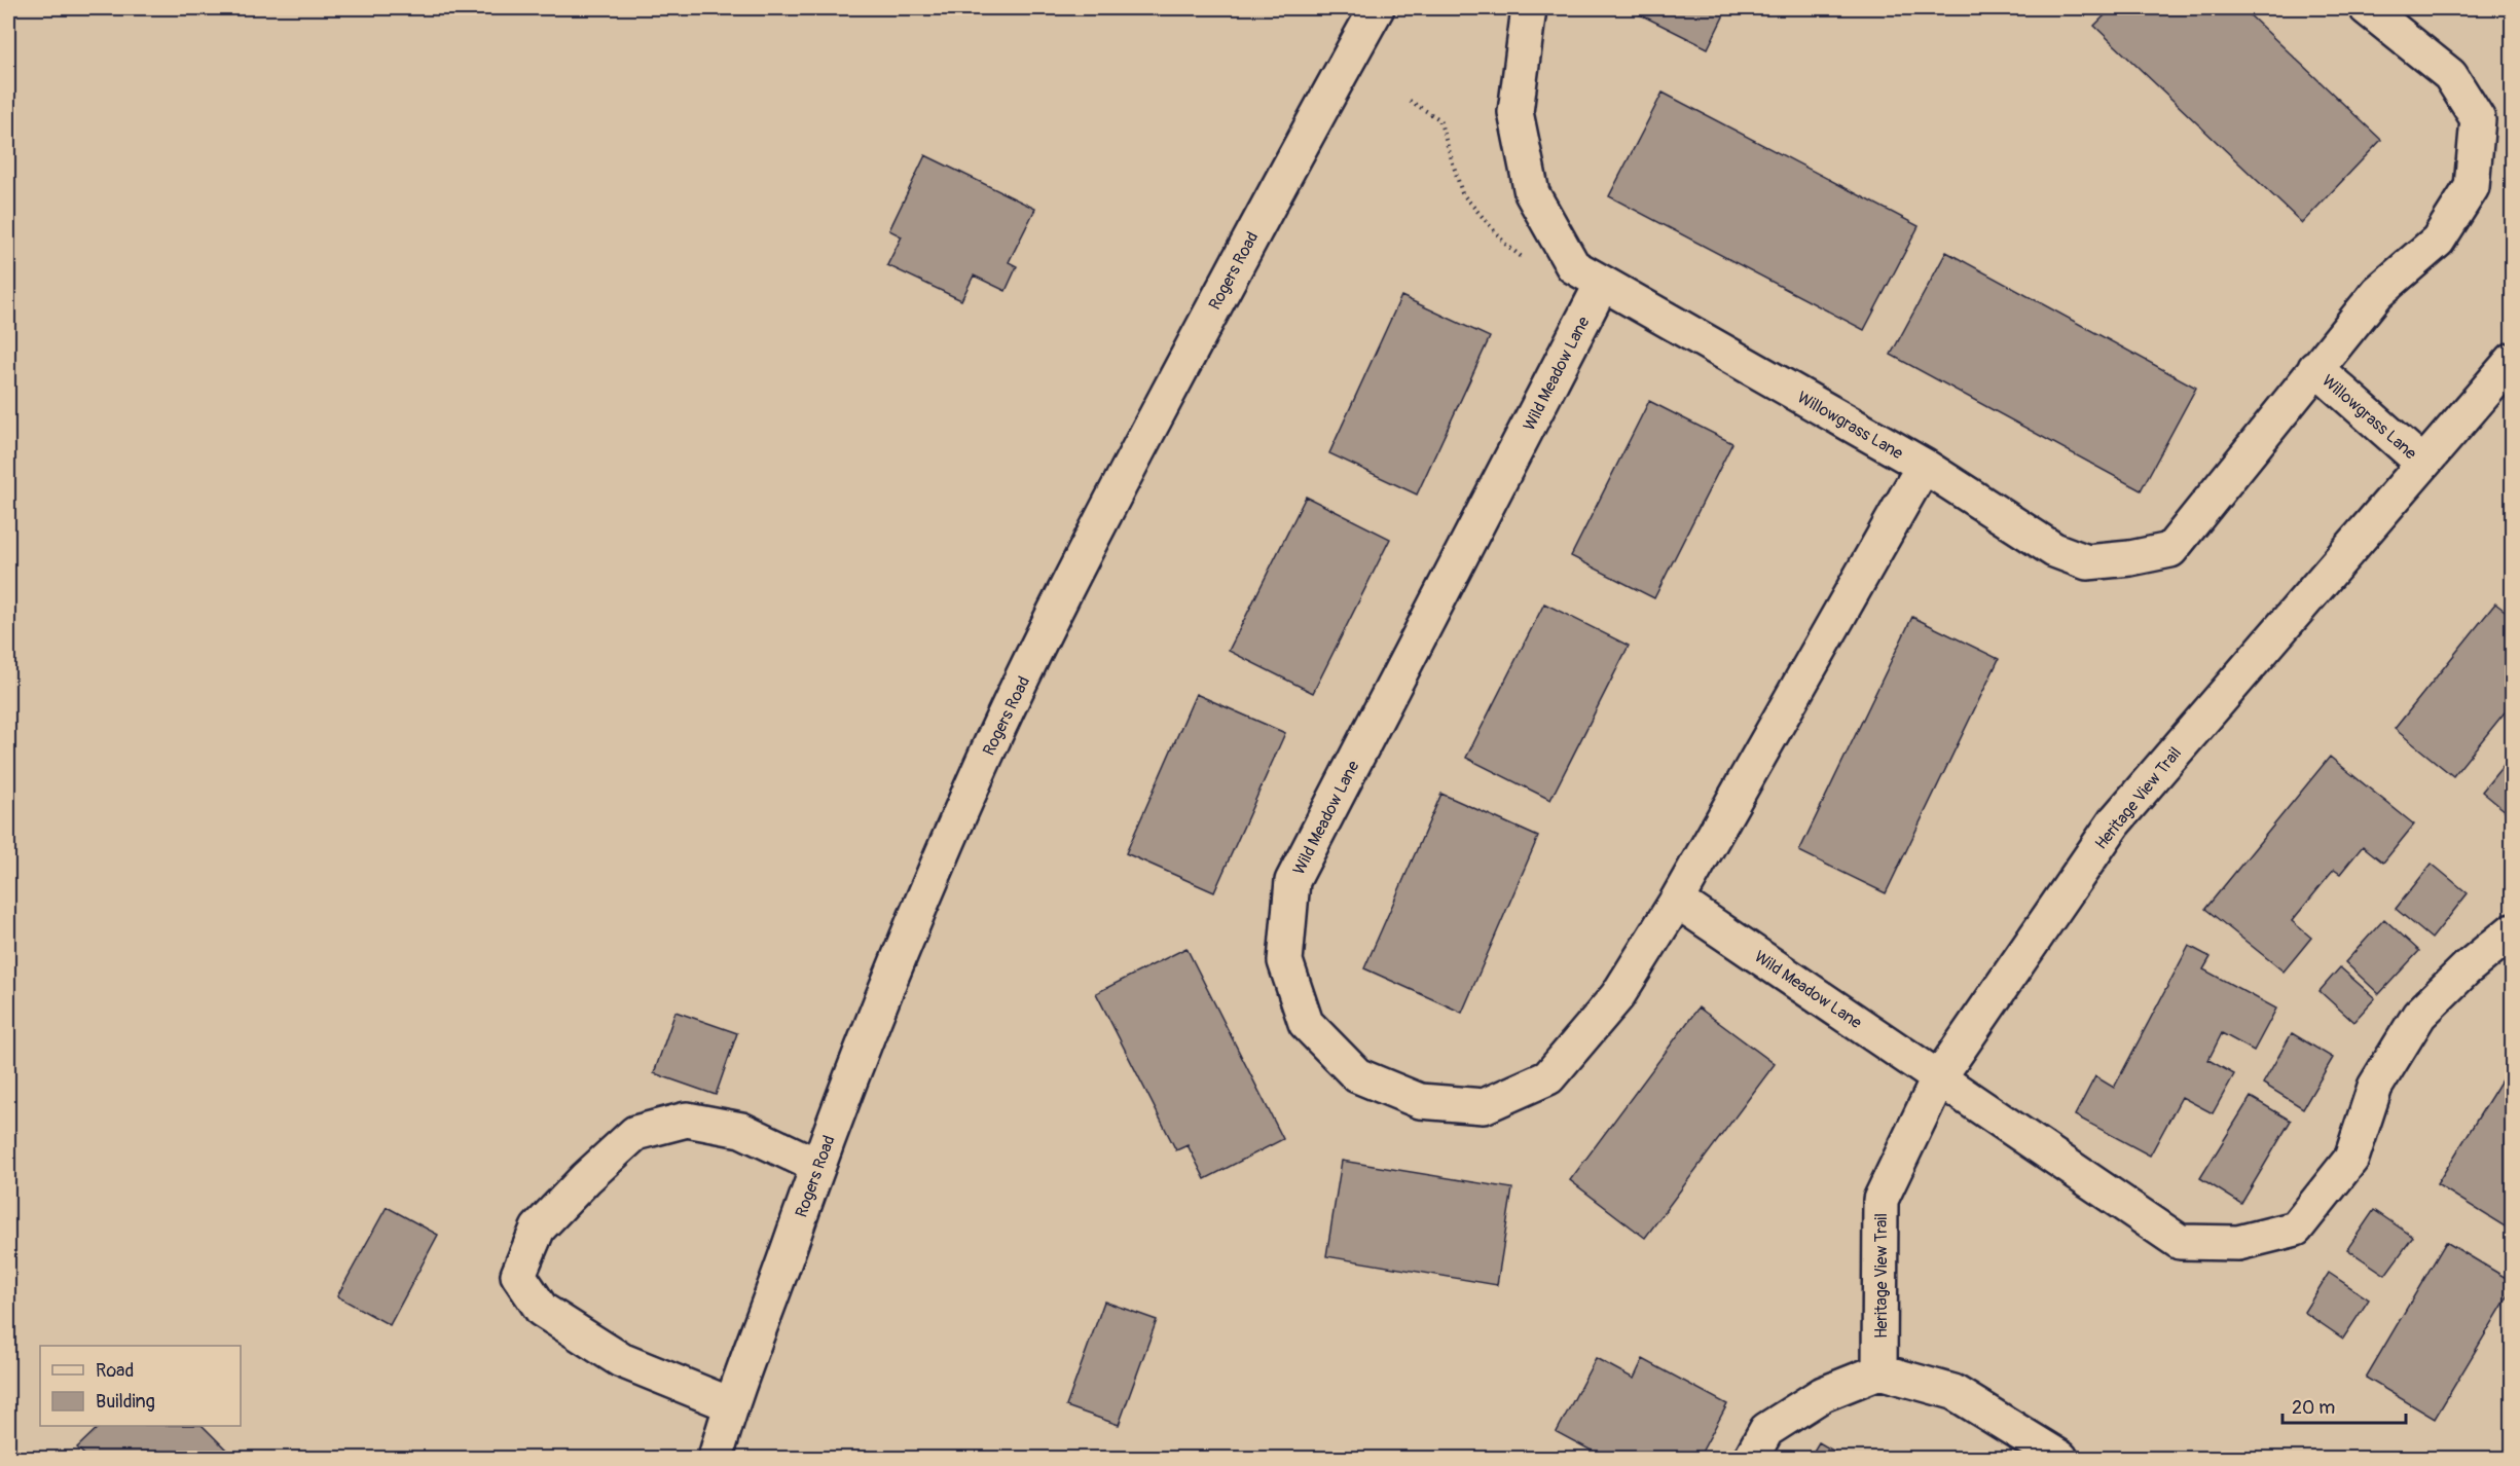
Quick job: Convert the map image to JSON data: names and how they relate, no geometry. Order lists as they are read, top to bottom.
{
  "streets": {
    "street": [
      "Rogers Road",
      "Wild Meadow Lane",
      "Willowgrass Lane",
      "Heritage View Trail"
    ]
  },
  "crossings": [
    ["Wild Meadow Lane", "Willowgrass Lane"],
    ["Wild Meadow Lane", "Heritage View Trail"],
    ["Willowgrass Lane", "Heritage View Trail"]
  ],
  "legend": ["Road", "Building"],
  "scale_bar": "20 m"
}
